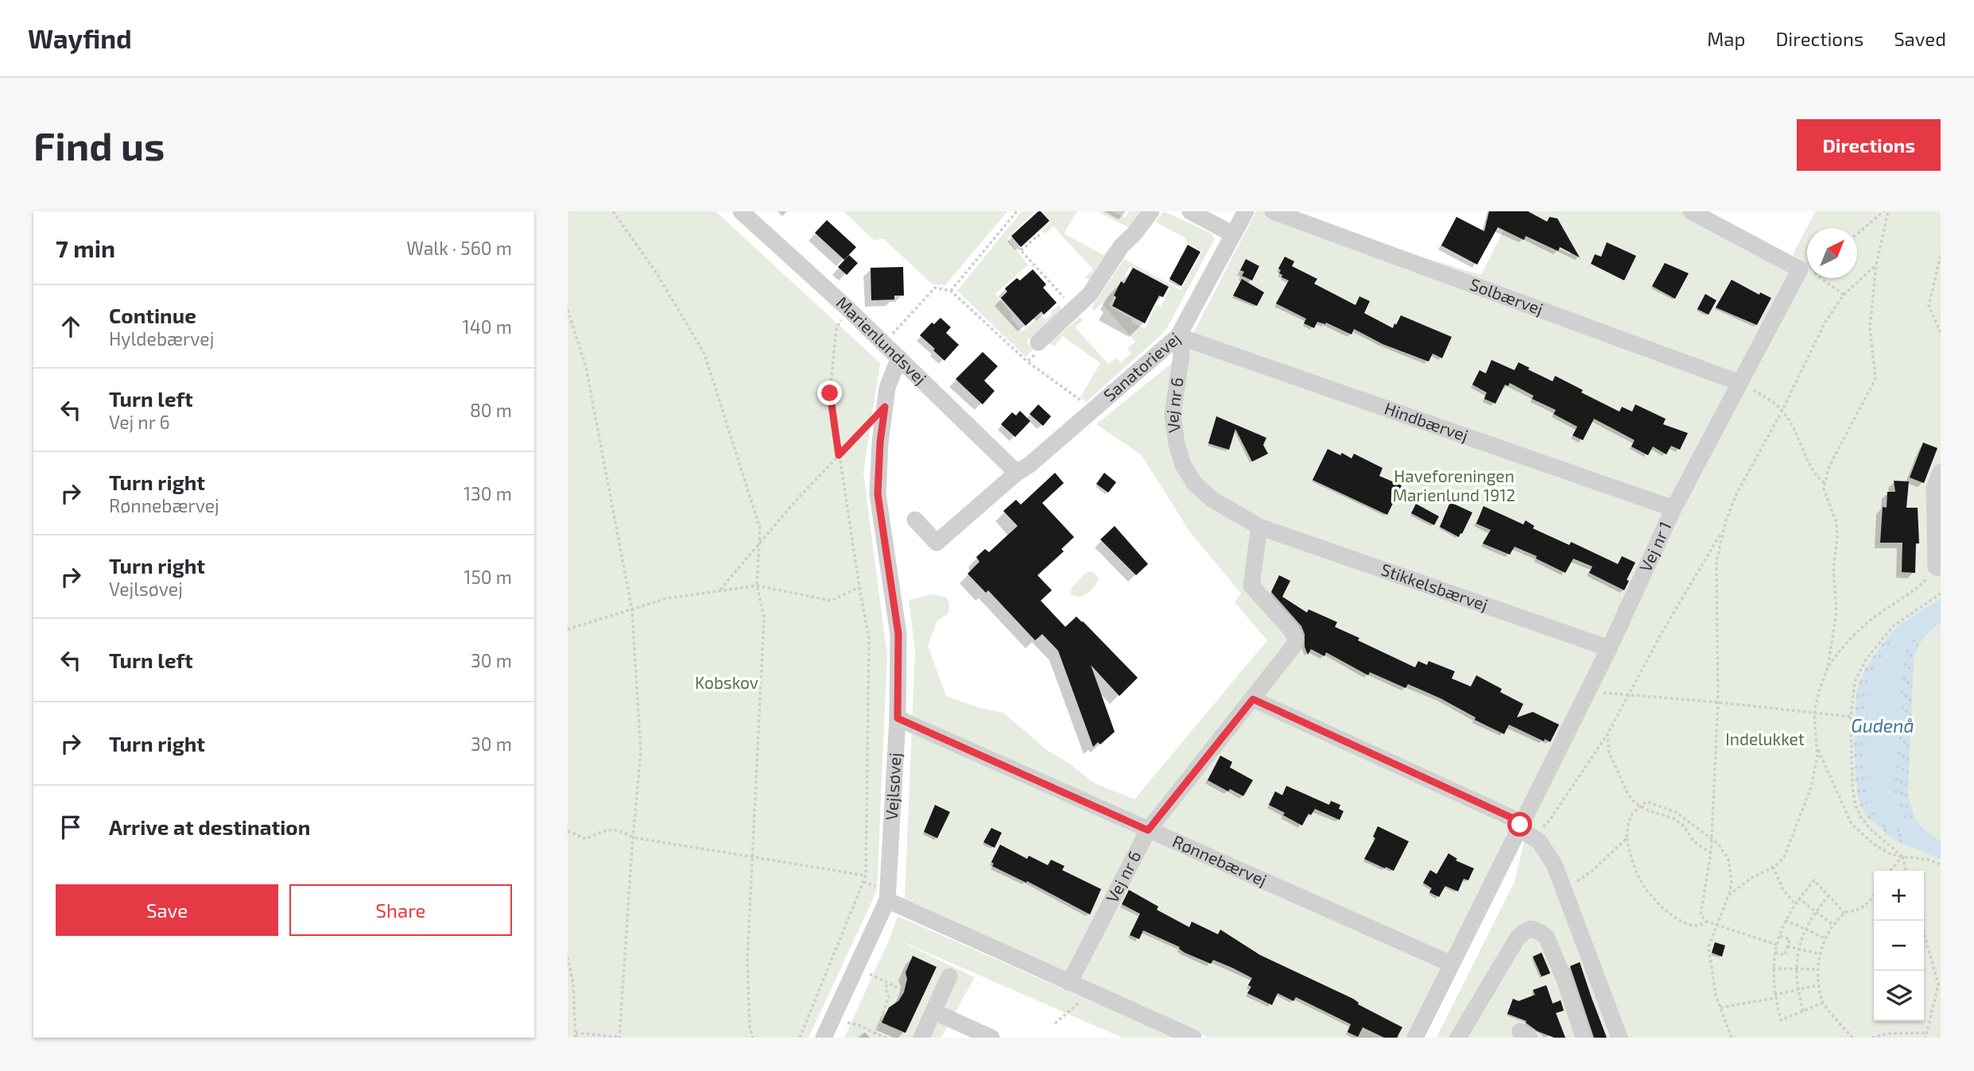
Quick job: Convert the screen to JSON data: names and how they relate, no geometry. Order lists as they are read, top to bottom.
{
  "streets": {
    "street": [
      "Solbærvej",
      "Marienlundsvej",
      "Sanatorievej",
      "Vej nr 6",
      "Hindbærvej",
      "Vej nr 1",
      "Stikkelsbærvej",
      "Vejlsøvej",
      "Rønnebærvej"
    ]
  },
  "crossings": [
    ["Solbærvej", "Vej nr 1"],
    ["Marienlundsvej", "Sanatorievej"],
    ["Marienlundsvej", "Vejlsøvej"],
    ["Sanatorievej", "Vej nr 6"],
    ["Sanatorievej", "Hindbærvej"],
    ["Vej nr 6", "Hindbærvej"],
    ["Vej nr 6", "Stikkelsbærvej"],
    ["Vej nr 6", "Rønnebærvej"],
    ["Hindbærvej", "Vej nr 1"],
    ["Vej nr 1", "Stikkelsbærvej"],
    ["Vej nr 1", "Rønnebærvej"],
    ["Vejlsøvej", "Rønnebærvej"]
  ],
  "water": ["Gudenå"],
  "parks": ["Haveforeningen Marienlund 1912", "Kobskov", "Indelukket"],
  "north": "top right",
  "page": {
    "header": "Wayfind",
    "nav": ["Map", "Directions", "Saved"],
    "buttons": [
      "Directions",
      ["Save", "Share"]
    ],
    "title": "Find us",
    "heading": ["7 min", "Walk · 560 m"],
    "list": [
      ["Continue", "Hyldebærvej", "140 m"],
      ["Turn left", "Vej nr 6", "80 m"],
      ["Turn right", "Rønnebærvej", "130 m"],
      ["Turn right", "Vejlsøvej", "150 m"],
      ["Turn left", "30 m"],
      ["Turn right", "30 m"],
      "Arrive at destination"
    ],
    "map_buttons": ["+", "−"]
  }
}
